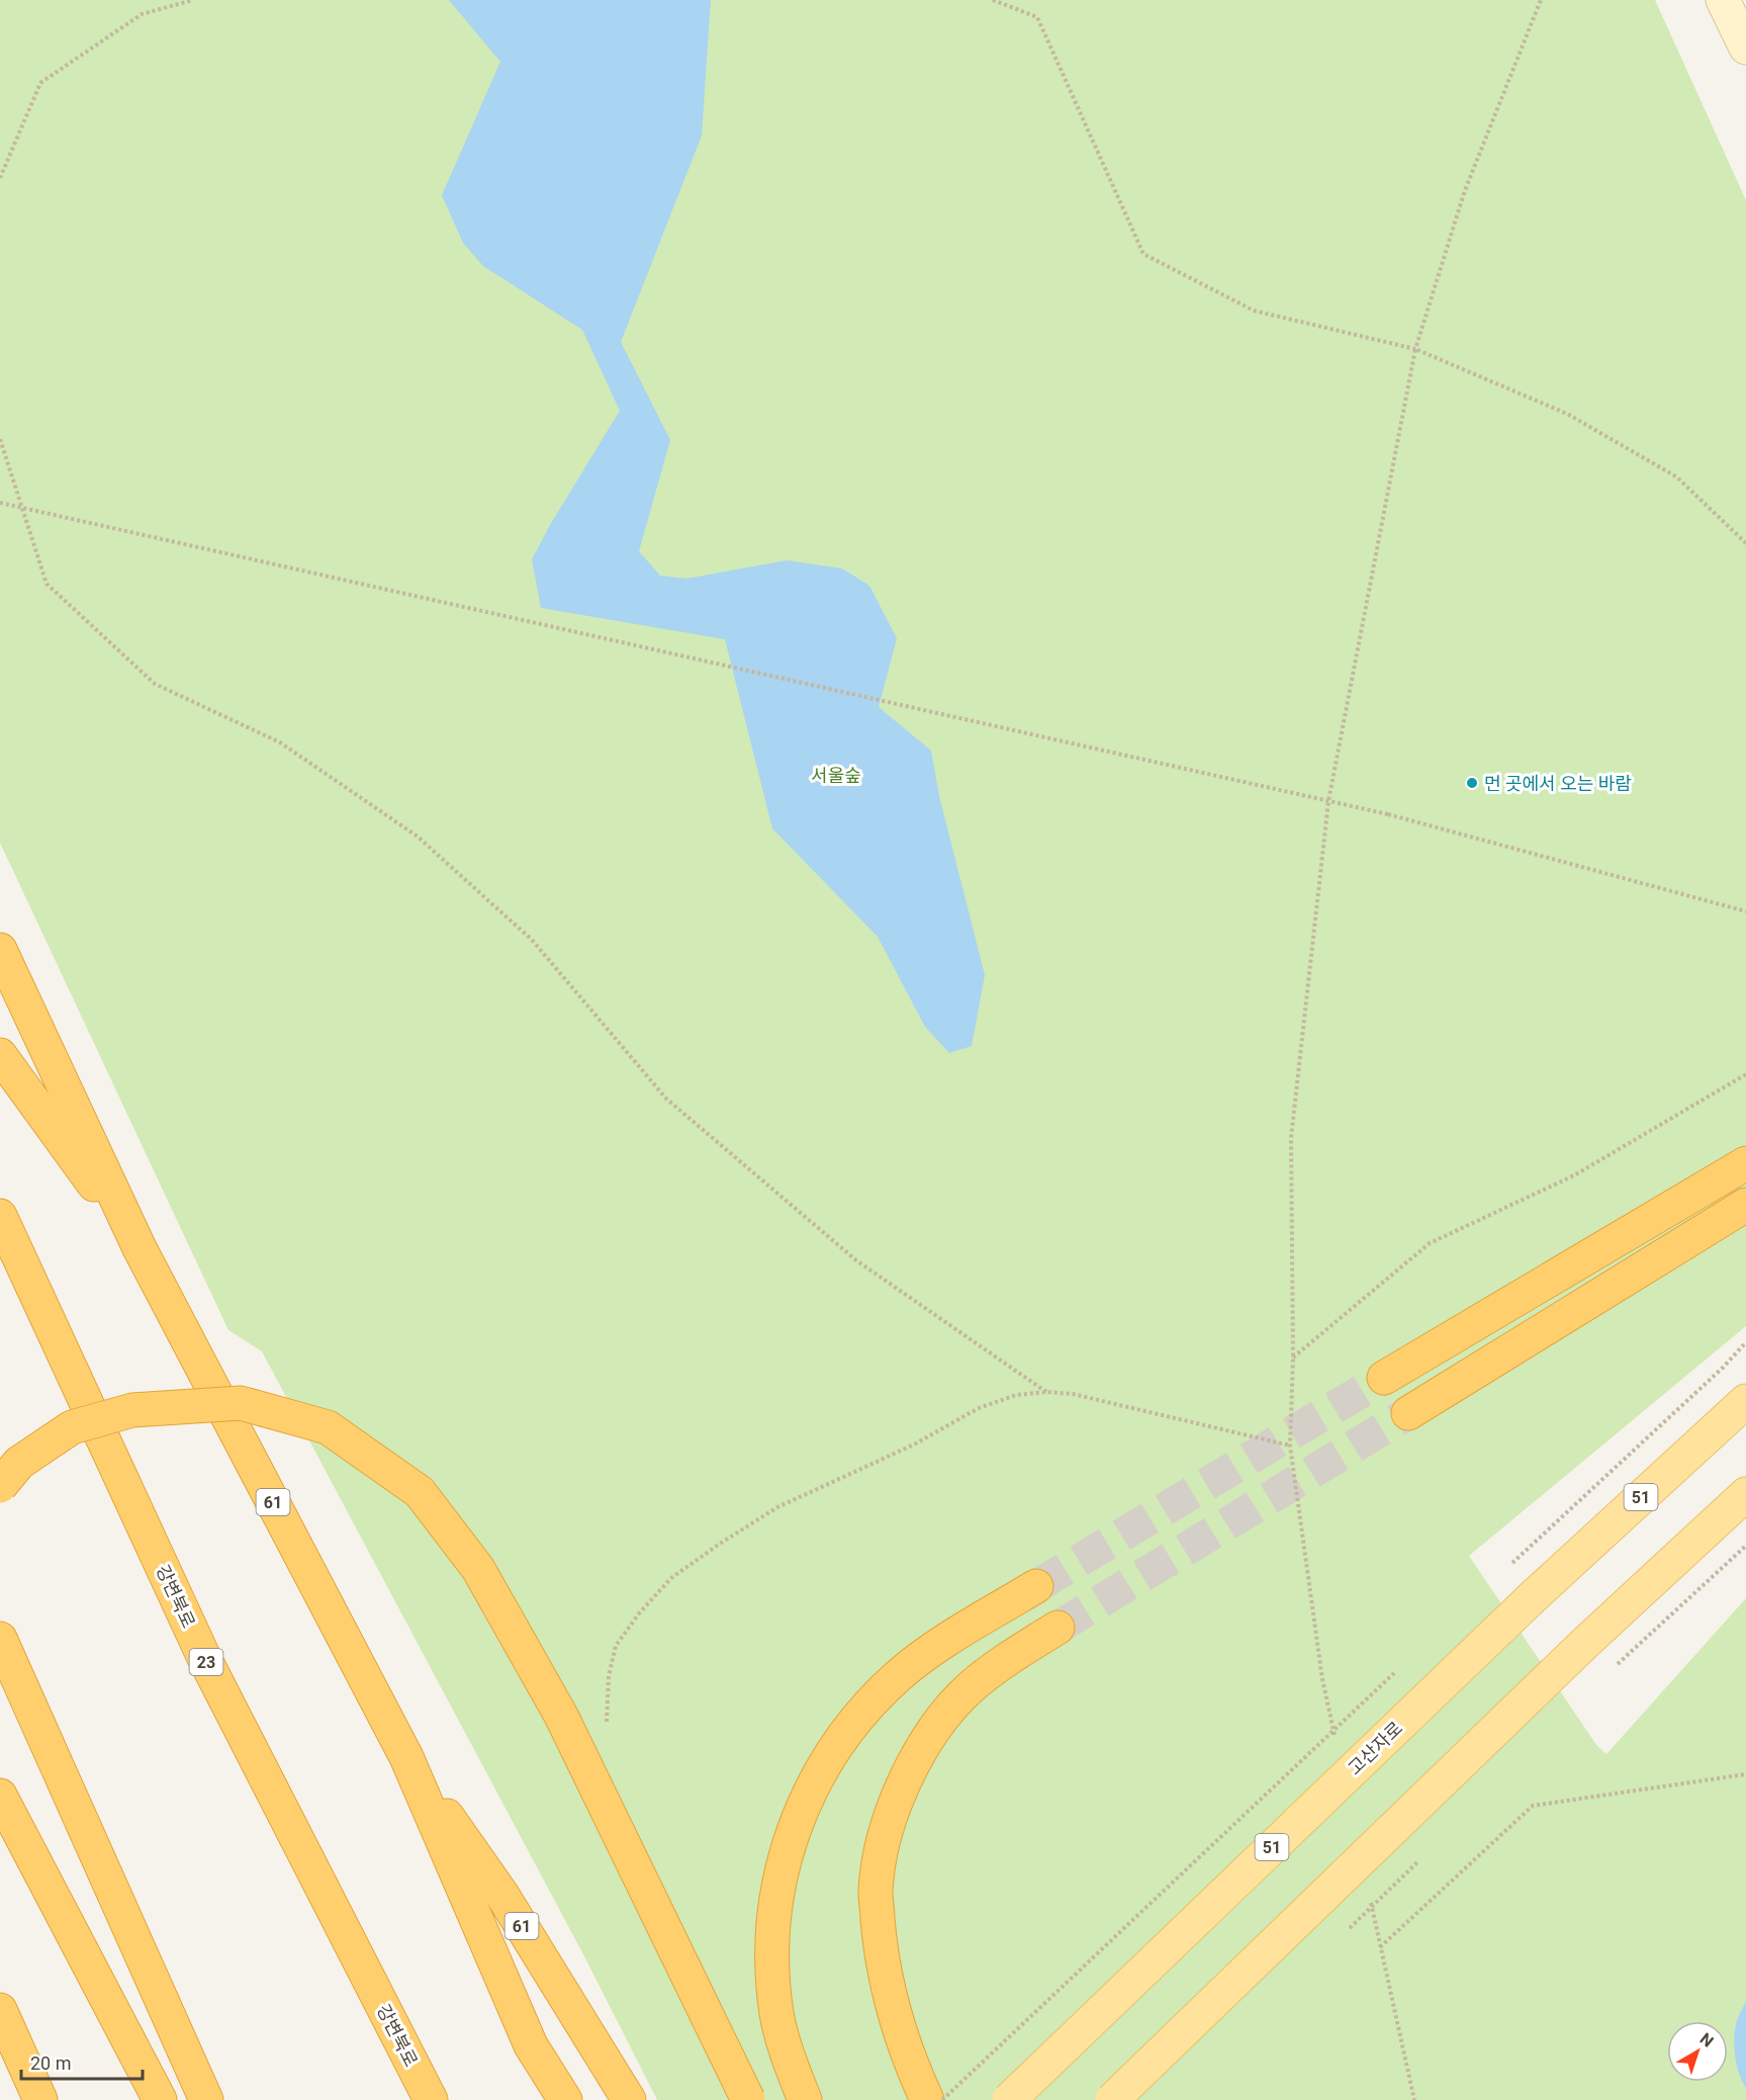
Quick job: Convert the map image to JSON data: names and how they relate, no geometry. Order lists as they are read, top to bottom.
{
  "streets": {
    "highway": ["61", "강변북로", "23"],
    "main road": ["51", "고산자로"]
  },
  "parks": ["서울숲"],
  "places": ["먼 곳에서 오는 바람"],
  "scale_bar": "20 m",
  "north": "top right"
}
